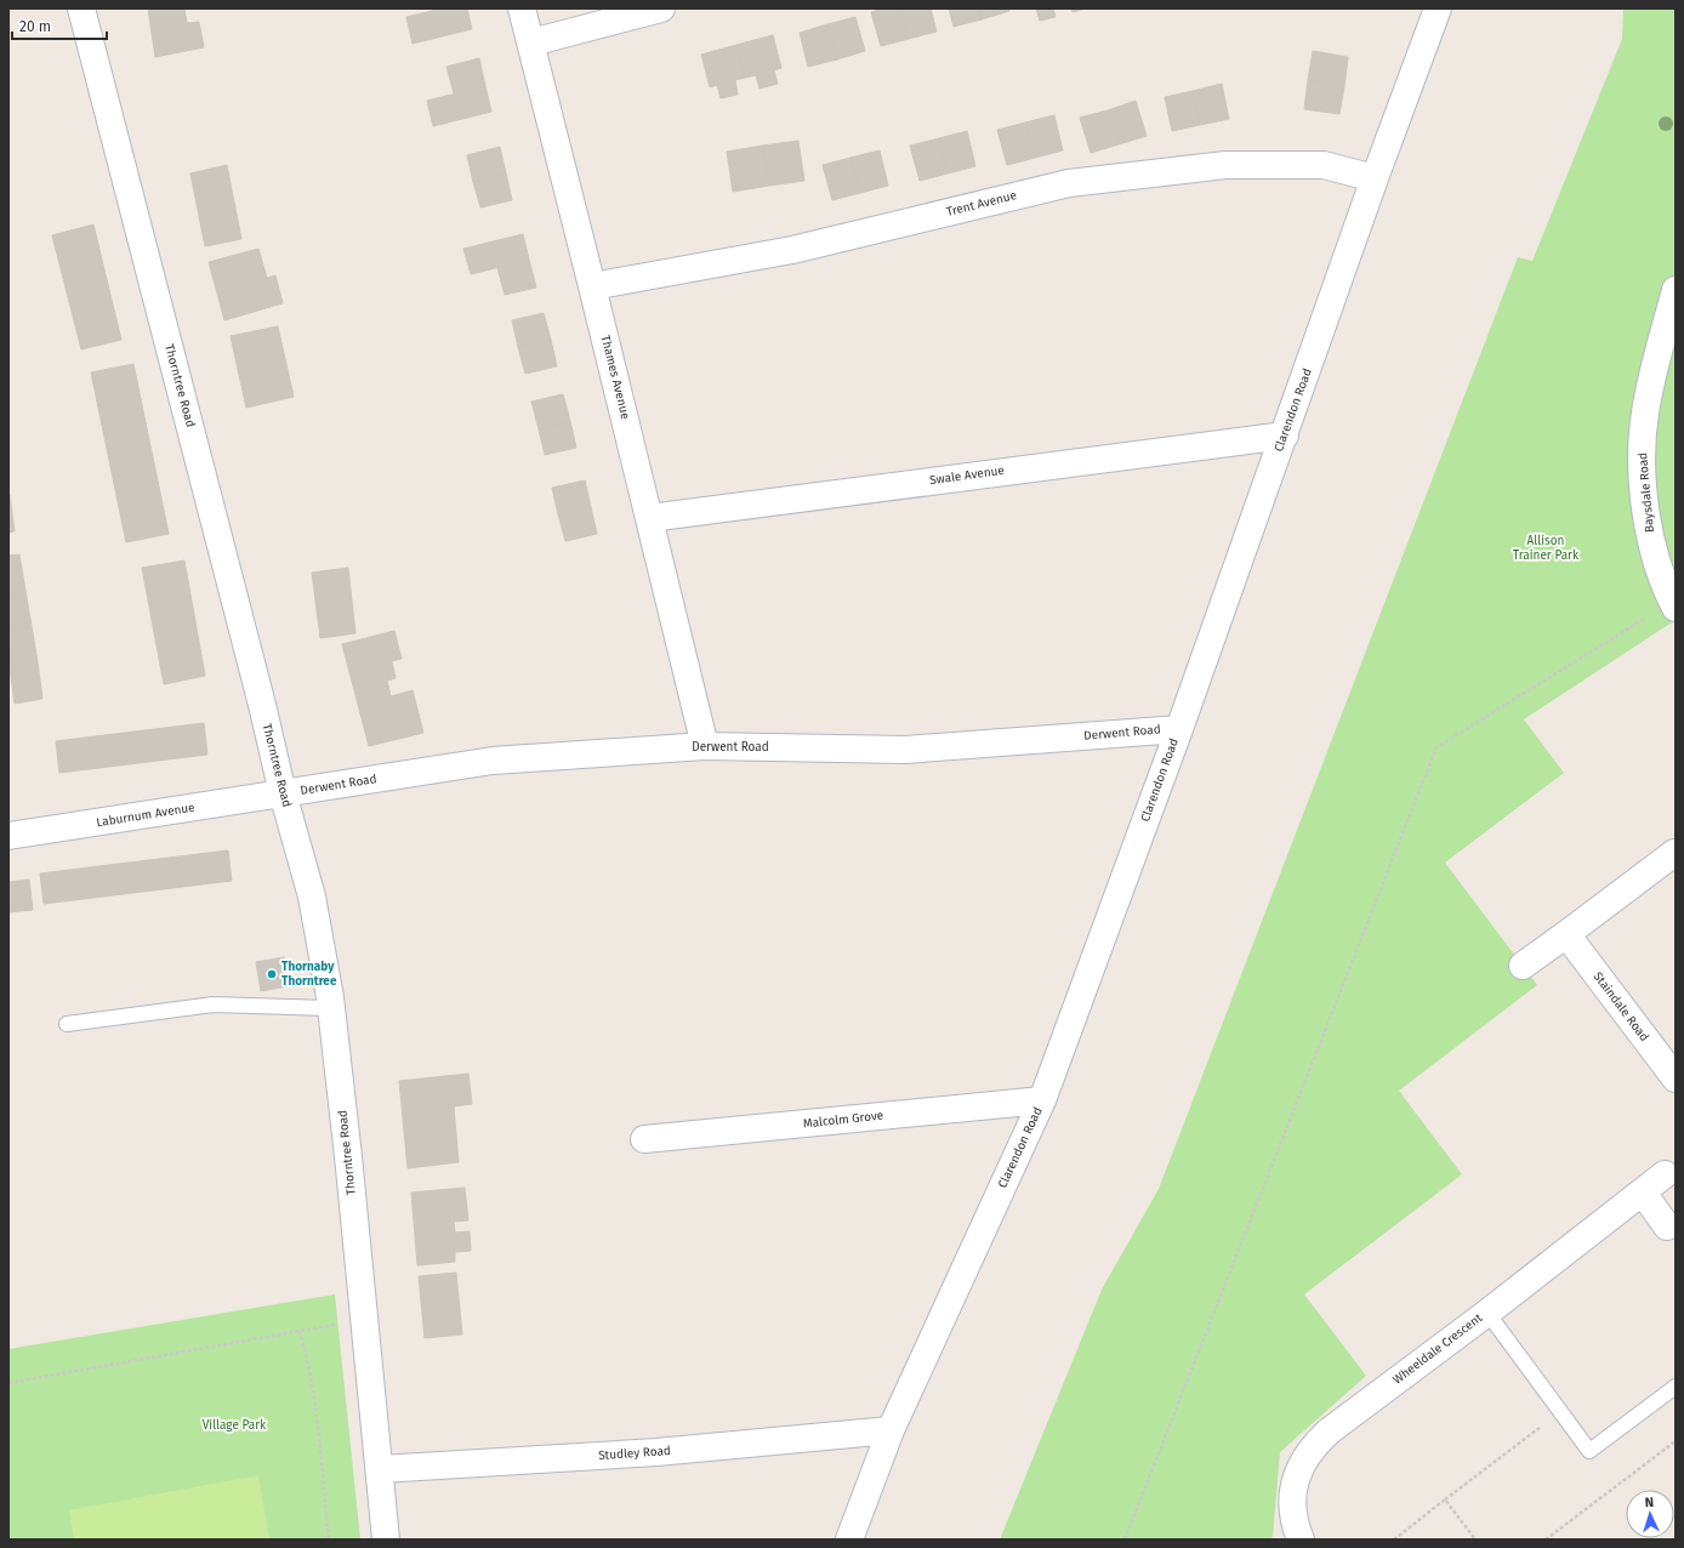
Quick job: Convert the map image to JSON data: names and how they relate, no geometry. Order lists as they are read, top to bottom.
{
  "streets": {
    "street": [
      "Trent Avenue",
      "Thames Avenue",
      "Thorntree Road",
      "Clarendon Road",
      "Swale Avenue",
      "Baysdale Road",
      "Derwent Road",
      "Laburnum Avenue",
      "Staindale Road",
      "Malcolm Grove",
      "Wheeldale Crescent",
      "Studley Road"
    ]
  },
  "crossings": [
    ["Trent Avenue", "Thames Avenue"],
    ["Trent Avenue", "Clarendon Road"],
    ["Thames Avenue", "Swale Avenue"],
    ["Thames Avenue", "Derwent Road"],
    ["Thorntree Road", "Derwent Road"],
    ["Thorntree Road", "Laburnum Avenue"],
    ["Thorntree Road", "Studley Road"],
    ["Clarendon Road", "Swale Avenue"],
    ["Clarendon Road", "Derwent Road"],
    ["Clarendon Road", "Malcolm Grove"],
    ["Clarendon Road", "Studley Road"],
    ["Derwent Road", "Laburnum Avenue"]
  ],
  "parks": ["Allison Trainer Park", "Village Park"],
  "places": ["Thornaby Thorntree"],
  "scale_bar": "20 m",
  "north": "top"
}
